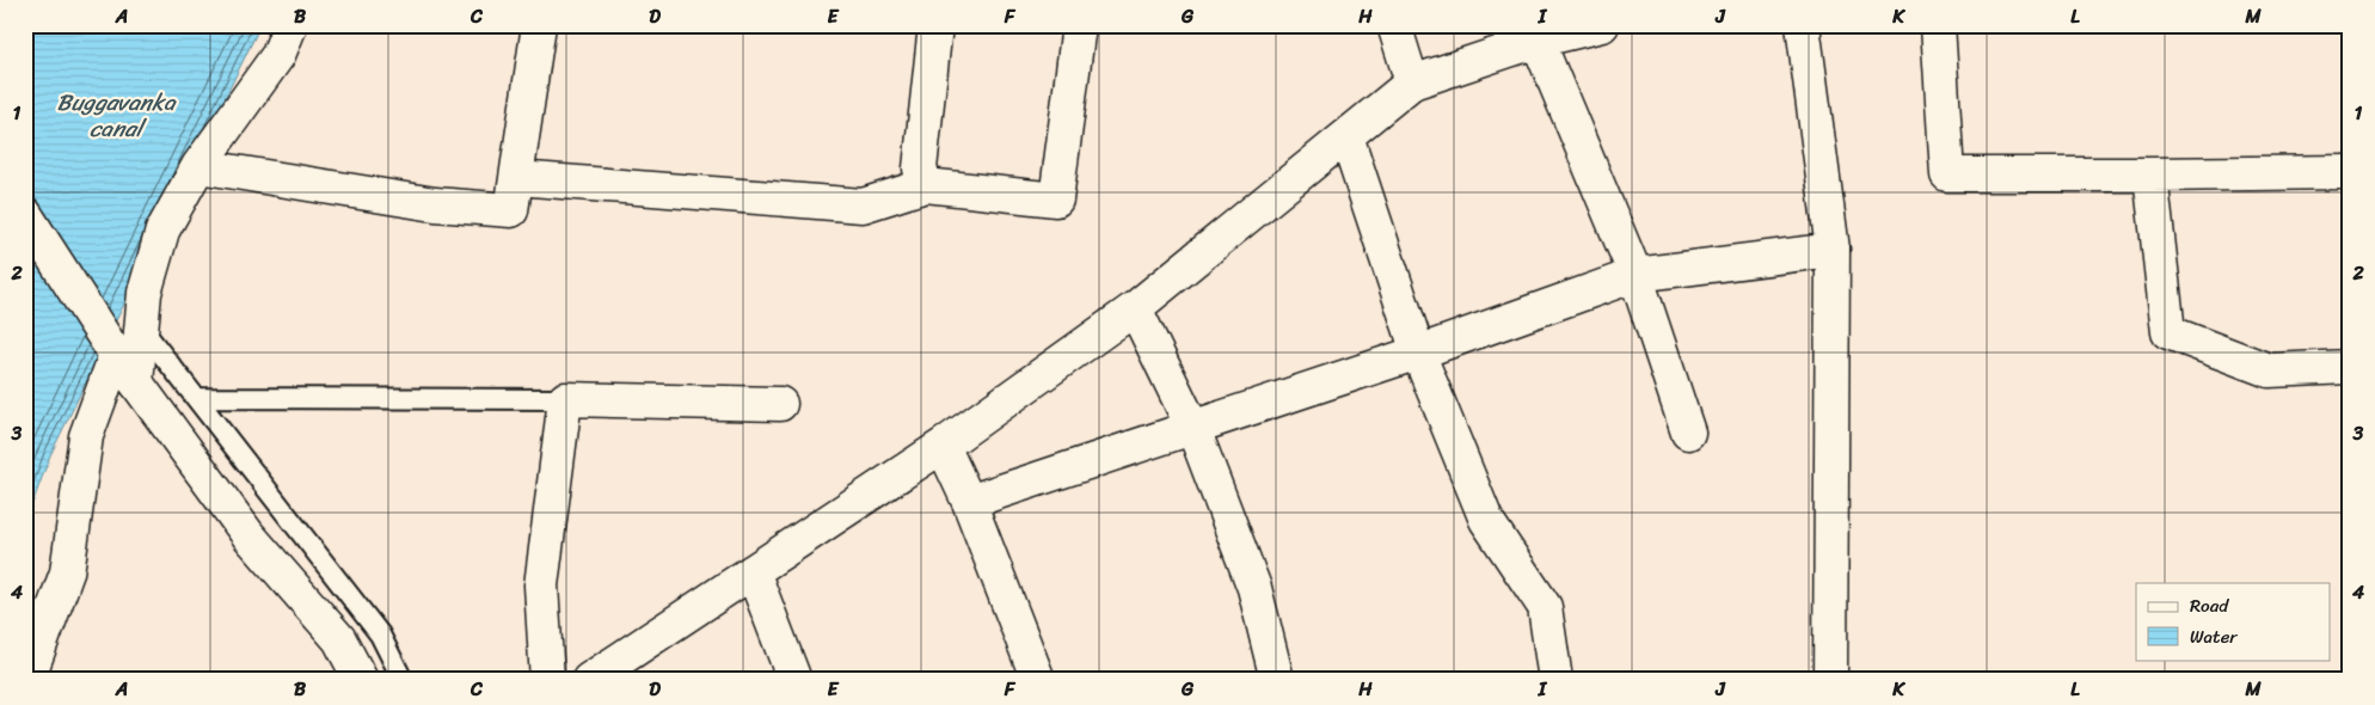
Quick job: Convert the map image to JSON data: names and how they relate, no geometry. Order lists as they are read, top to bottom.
{
  "water": ["Buggavanka canal"],
  "legend": ["Road", "Water"],
  "grid": {
    "columns": [
      "A",
      "B",
      "C",
      "D",
      "E",
      "F",
      "G",
      "H",
      "I",
      "J",
      "K",
      "L",
      "M"
    ],
    "rows": [
      "1",
      "2",
      "3",
      "4"
    ]
  }
}
